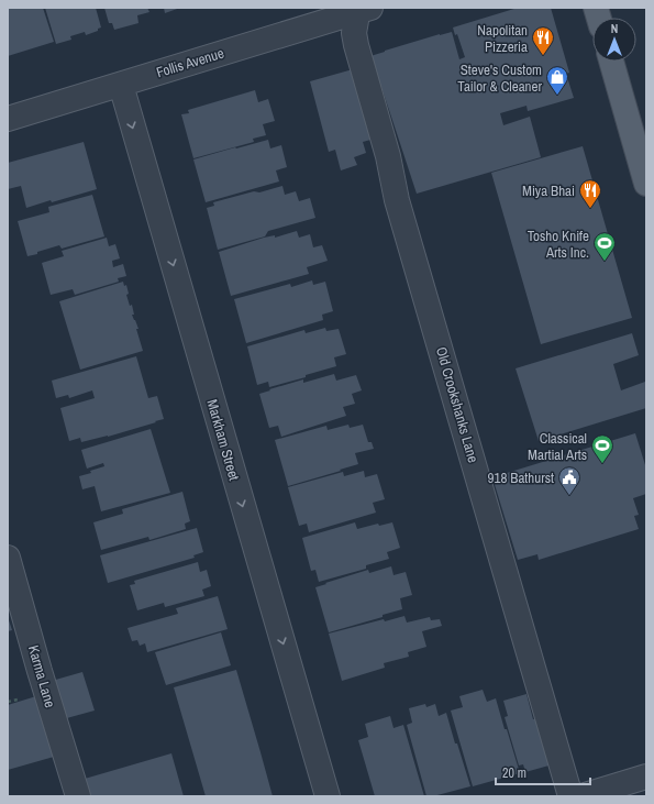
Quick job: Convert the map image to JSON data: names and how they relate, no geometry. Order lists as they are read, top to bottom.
{
  "streets": {
    "street": [
      "Follis Avenue",
      "Old Crookshanks Lane",
      "Markham Street",
      "Karma Lane"
    ]
  },
  "crossings": [
    ["Follis Avenue", "Old Crookshanks Lane"],
    ["Follis Avenue", "Markham Street"]
  ],
  "one_way": ["Markham Street"],
  "places": {
    "restaurant": ["Napolitan Pizzeria", "Miya Bhai"],
    "shop": ["Steve's Custom Tailor & Cleaner"],
    "sports": ["Tosho Knife Arts Inc.", "Classical Martial Arts"],
    "public building": ["918 Bathurst"]
  },
  "scale_bar": "20 m",
  "north": "top"
}
